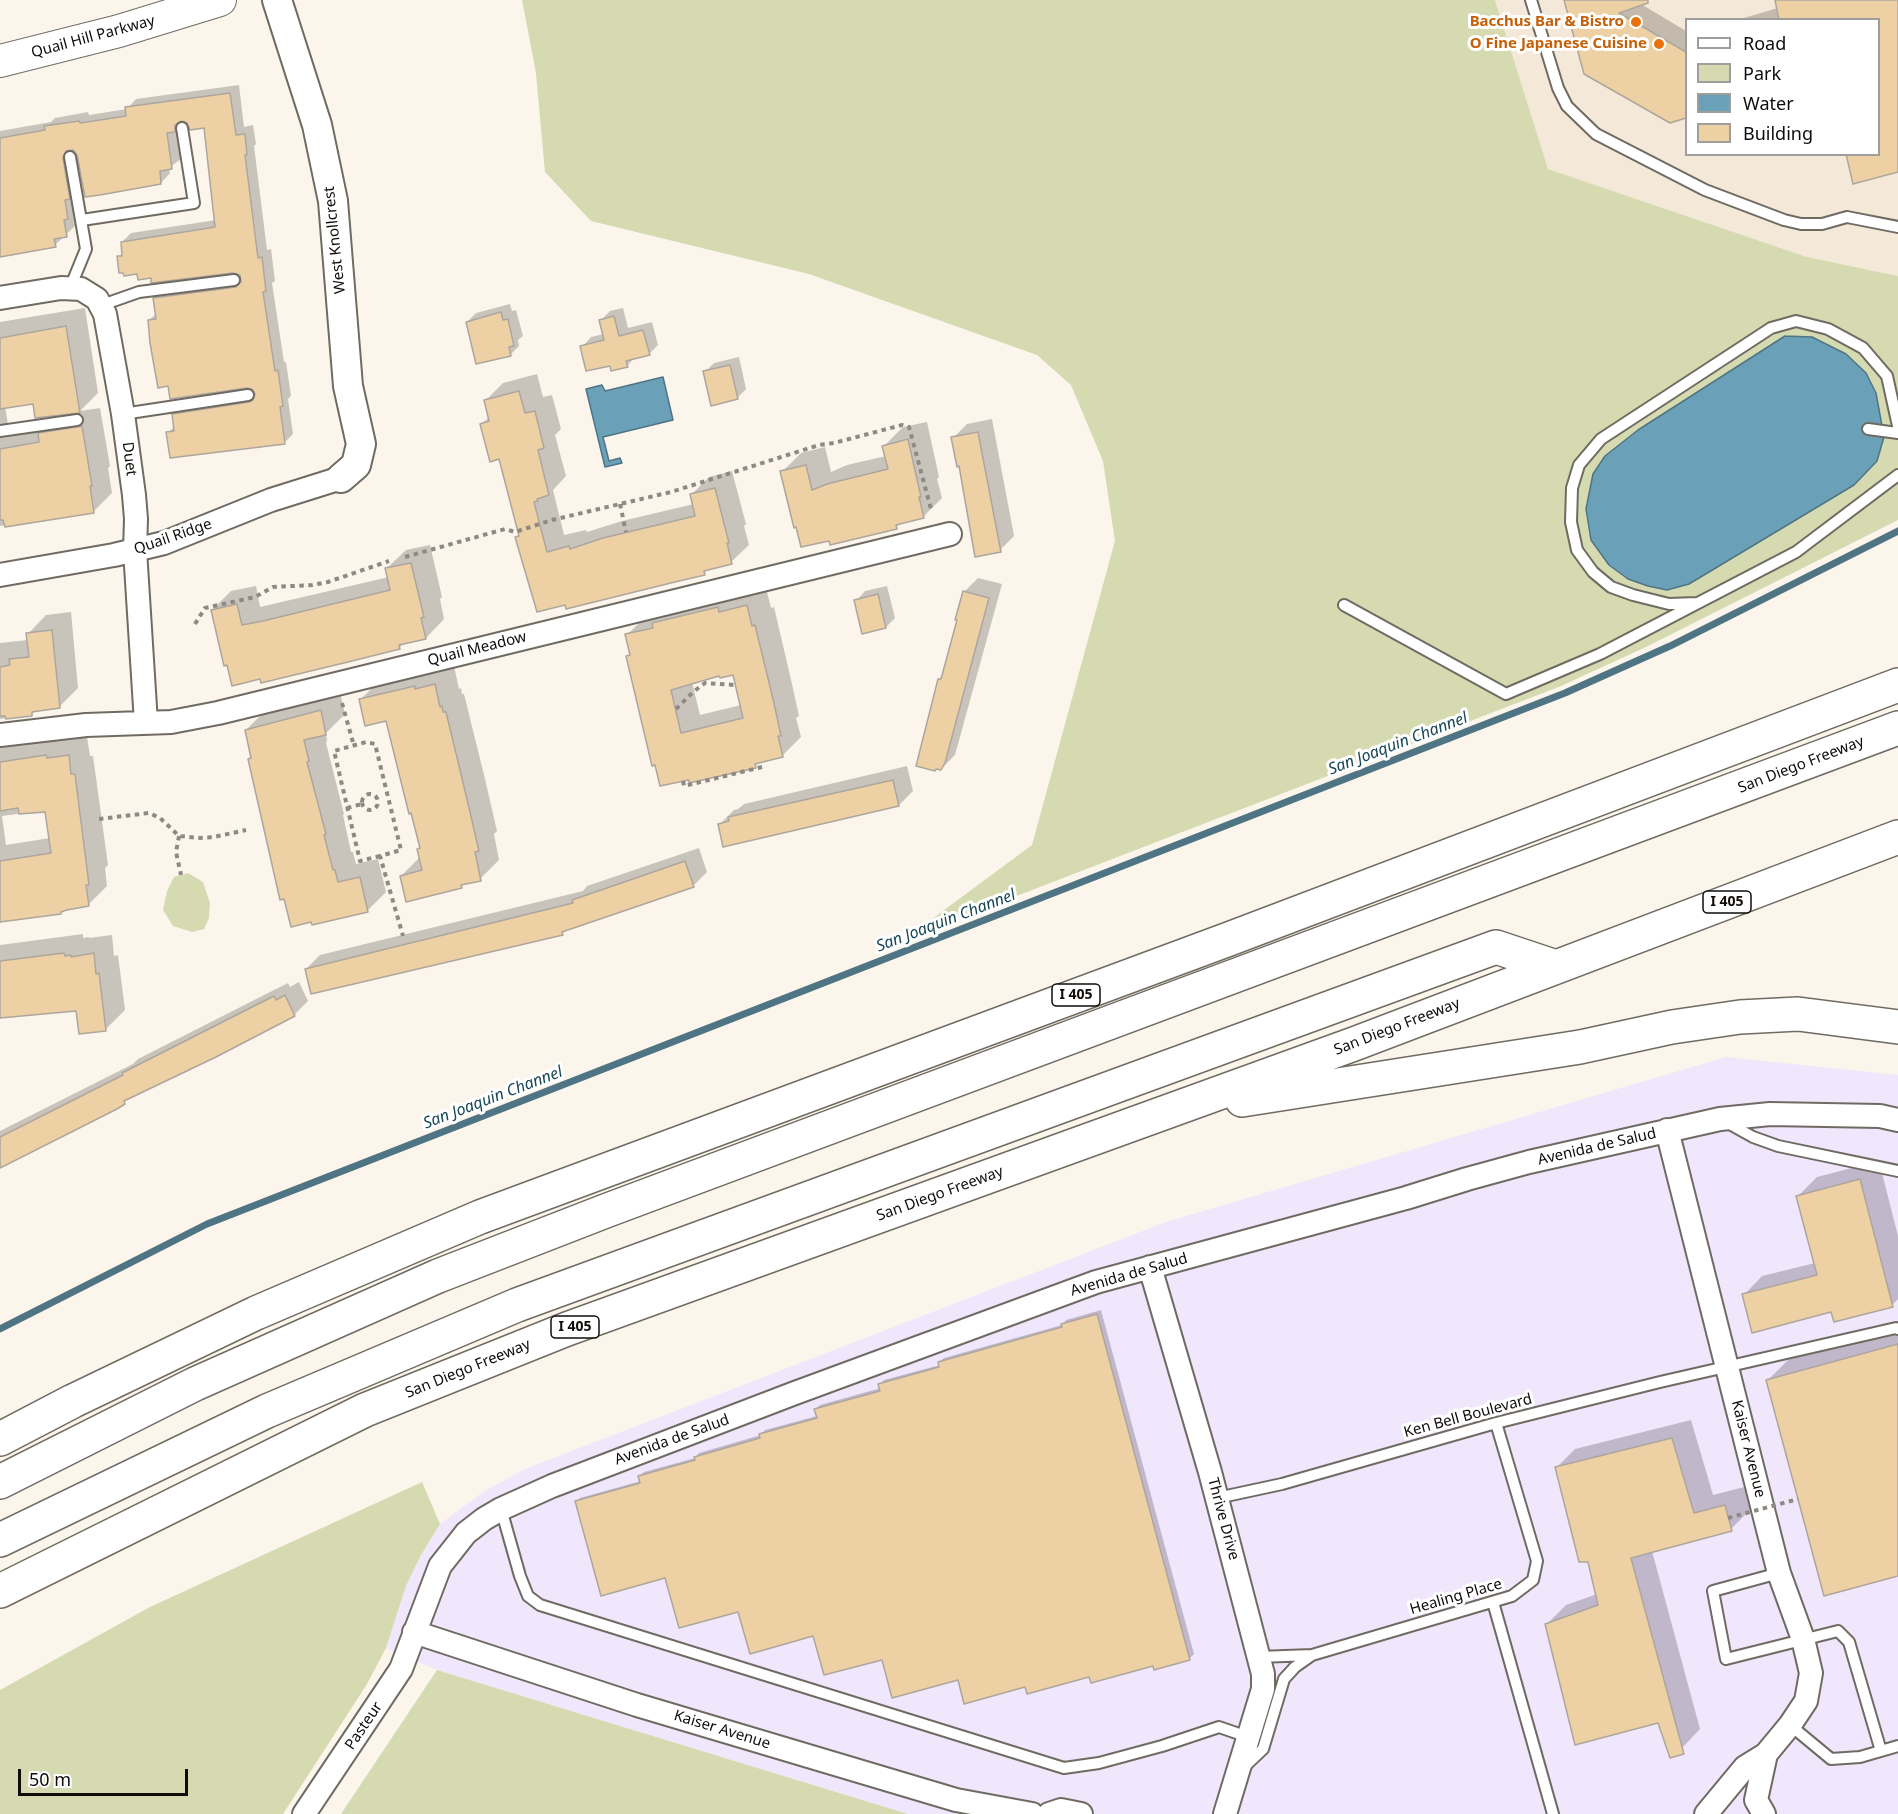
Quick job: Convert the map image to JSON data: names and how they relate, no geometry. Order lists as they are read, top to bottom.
{
  "streets": {
    "highway": ["San Diego Freeway", "I 405"],
    "main road": ["Quail Hill Parkway"],
    "street": [
      "West Knollcrest",
      "Duet",
      "Quail Ridge",
      "Quail Meadow",
      "Avenida de Salud",
      "Kaiser Avenue",
      "Thrive Drive",
      "Pasteur"
    ],
    "lane": ["Ken Bell Boulevard", "Healing Place"]
  },
  "crossings": [
    ["West Knollcrest", "Quail Ridge"],
    ["Duet", "Quail Ridge"],
    ["Duet", "Quail Meadow"],
    ["Avenida de Salud", "Kaiser Avenue"],
    ["Avenida de Salud", "Thrive Drive"],
    ["Avenida de Salud", "Pasteur"],
    ["Ken Bell Boulevard", "Kaiser Avenue"],
    ["Ken Bell Boulevard", "Thrive Drive"],
    ["Ken Bell Boulevard", "Healing Place"],
    ["Kaiser Avenue", "Pasteur"],
    ["Thrive Drive", "Healing Place"]
  ],
  "water": ["San Joaquin Channel"],
  "places": ["Bacchus Bar & Bistro", "O Fine Japanese Cuisine"],
  "legend": [
    "Road",
    "Park",
    "Water",
    "Building"
  ],
  "scale_bar": "50 m"
}
